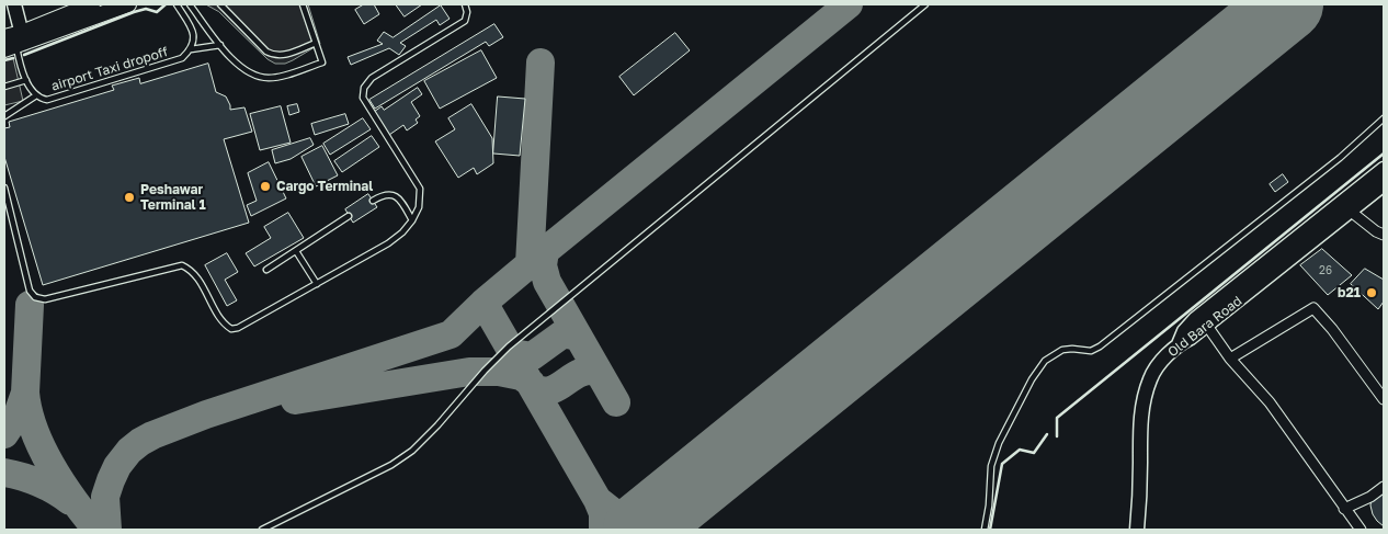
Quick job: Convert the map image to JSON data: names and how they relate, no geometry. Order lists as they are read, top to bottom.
{
  "streets": {
    "main road": ["Old Bara Road"],
    "lane": ["airport Taxi dropoff"]
  },
  "places": ["Cargo Terminal", "Peshawar Terminal 1", "b21"],
  "house_numbers": ["26"]
}
